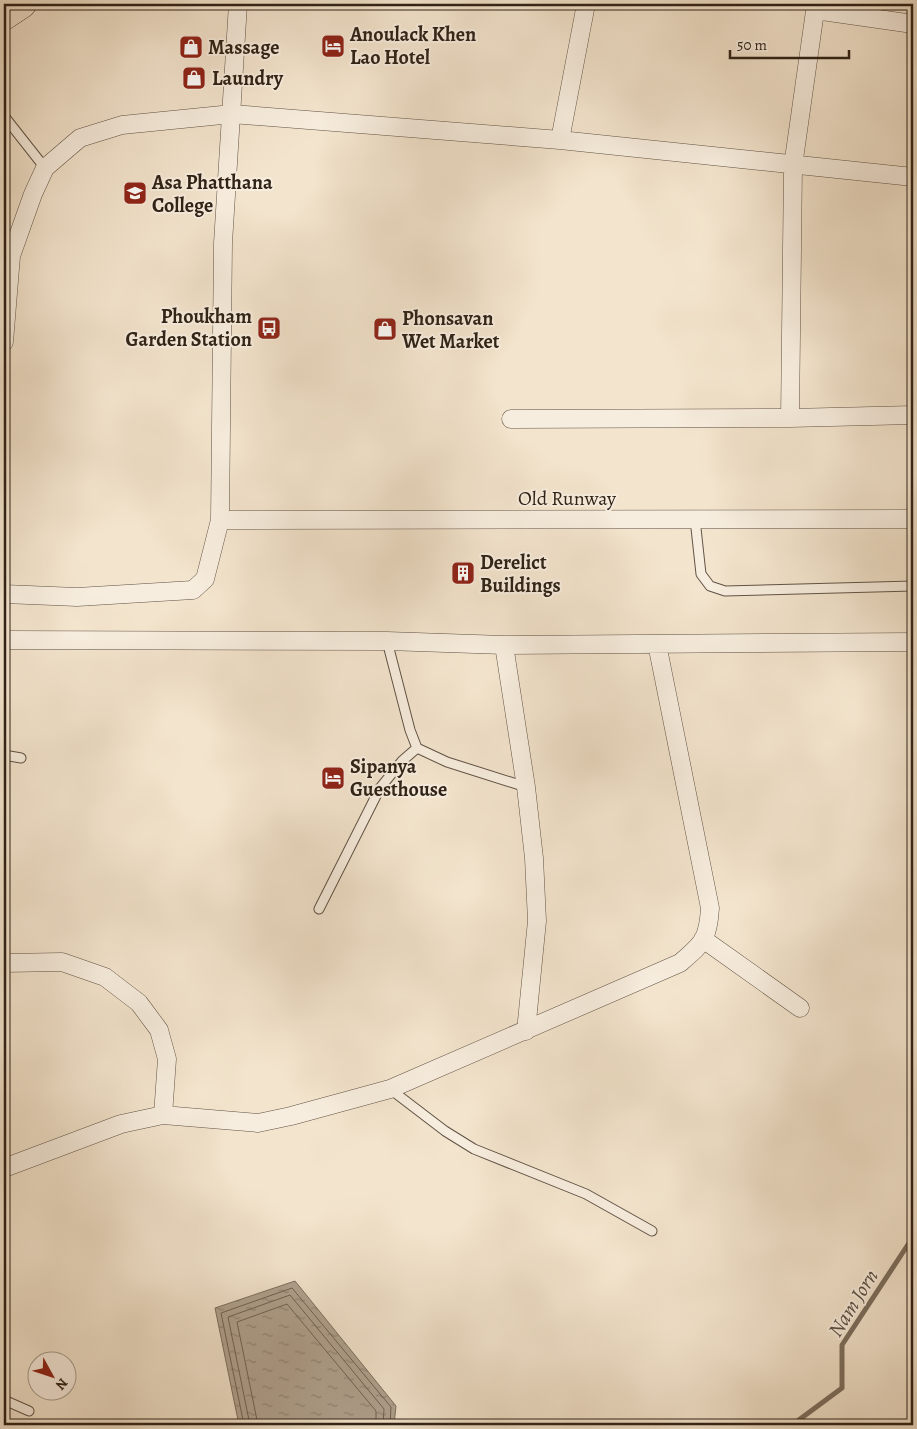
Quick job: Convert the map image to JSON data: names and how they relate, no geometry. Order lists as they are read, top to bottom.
{
  "streets": {
    "street": ["Old Runway"]
  },
  "water": ["Nam Jorn"],
  "places": {
    "hotel": ["Anoulack Khen Lao Hotel", "Sipanya Guesthouse"],
    "shop": ["Massage", "Laundry", "Phonsavan Wet Market"],
    "school or university": ["Asa Phatthana College"],
    "bus stop": ["Phoukham Garden Station"],
    "building": ["Derelict Buildings"]
  },
  "scale_bar": "50 m",
  "north": "bottom right"
}
